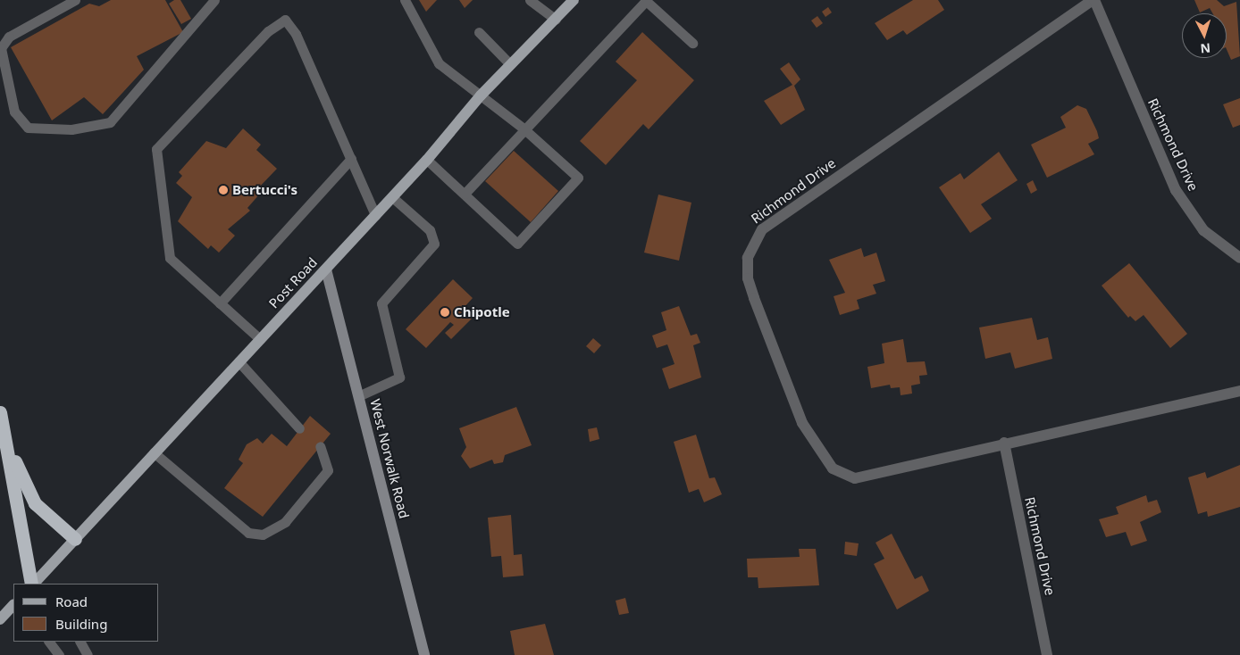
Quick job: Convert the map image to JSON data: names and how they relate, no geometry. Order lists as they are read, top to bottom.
{
  "streets": {
    "main road": ["Post Road", "West Norwalk Road"],
    "street": ["Richmond Drive"]
  },
  "crossings": [
    ["Post Road", "West Norwalk Road"]
  ],
  "places": ["Bertucci's", "Chipotle"],
  "legend": ["Road", "Building"],
  "north": "bottom"
}
